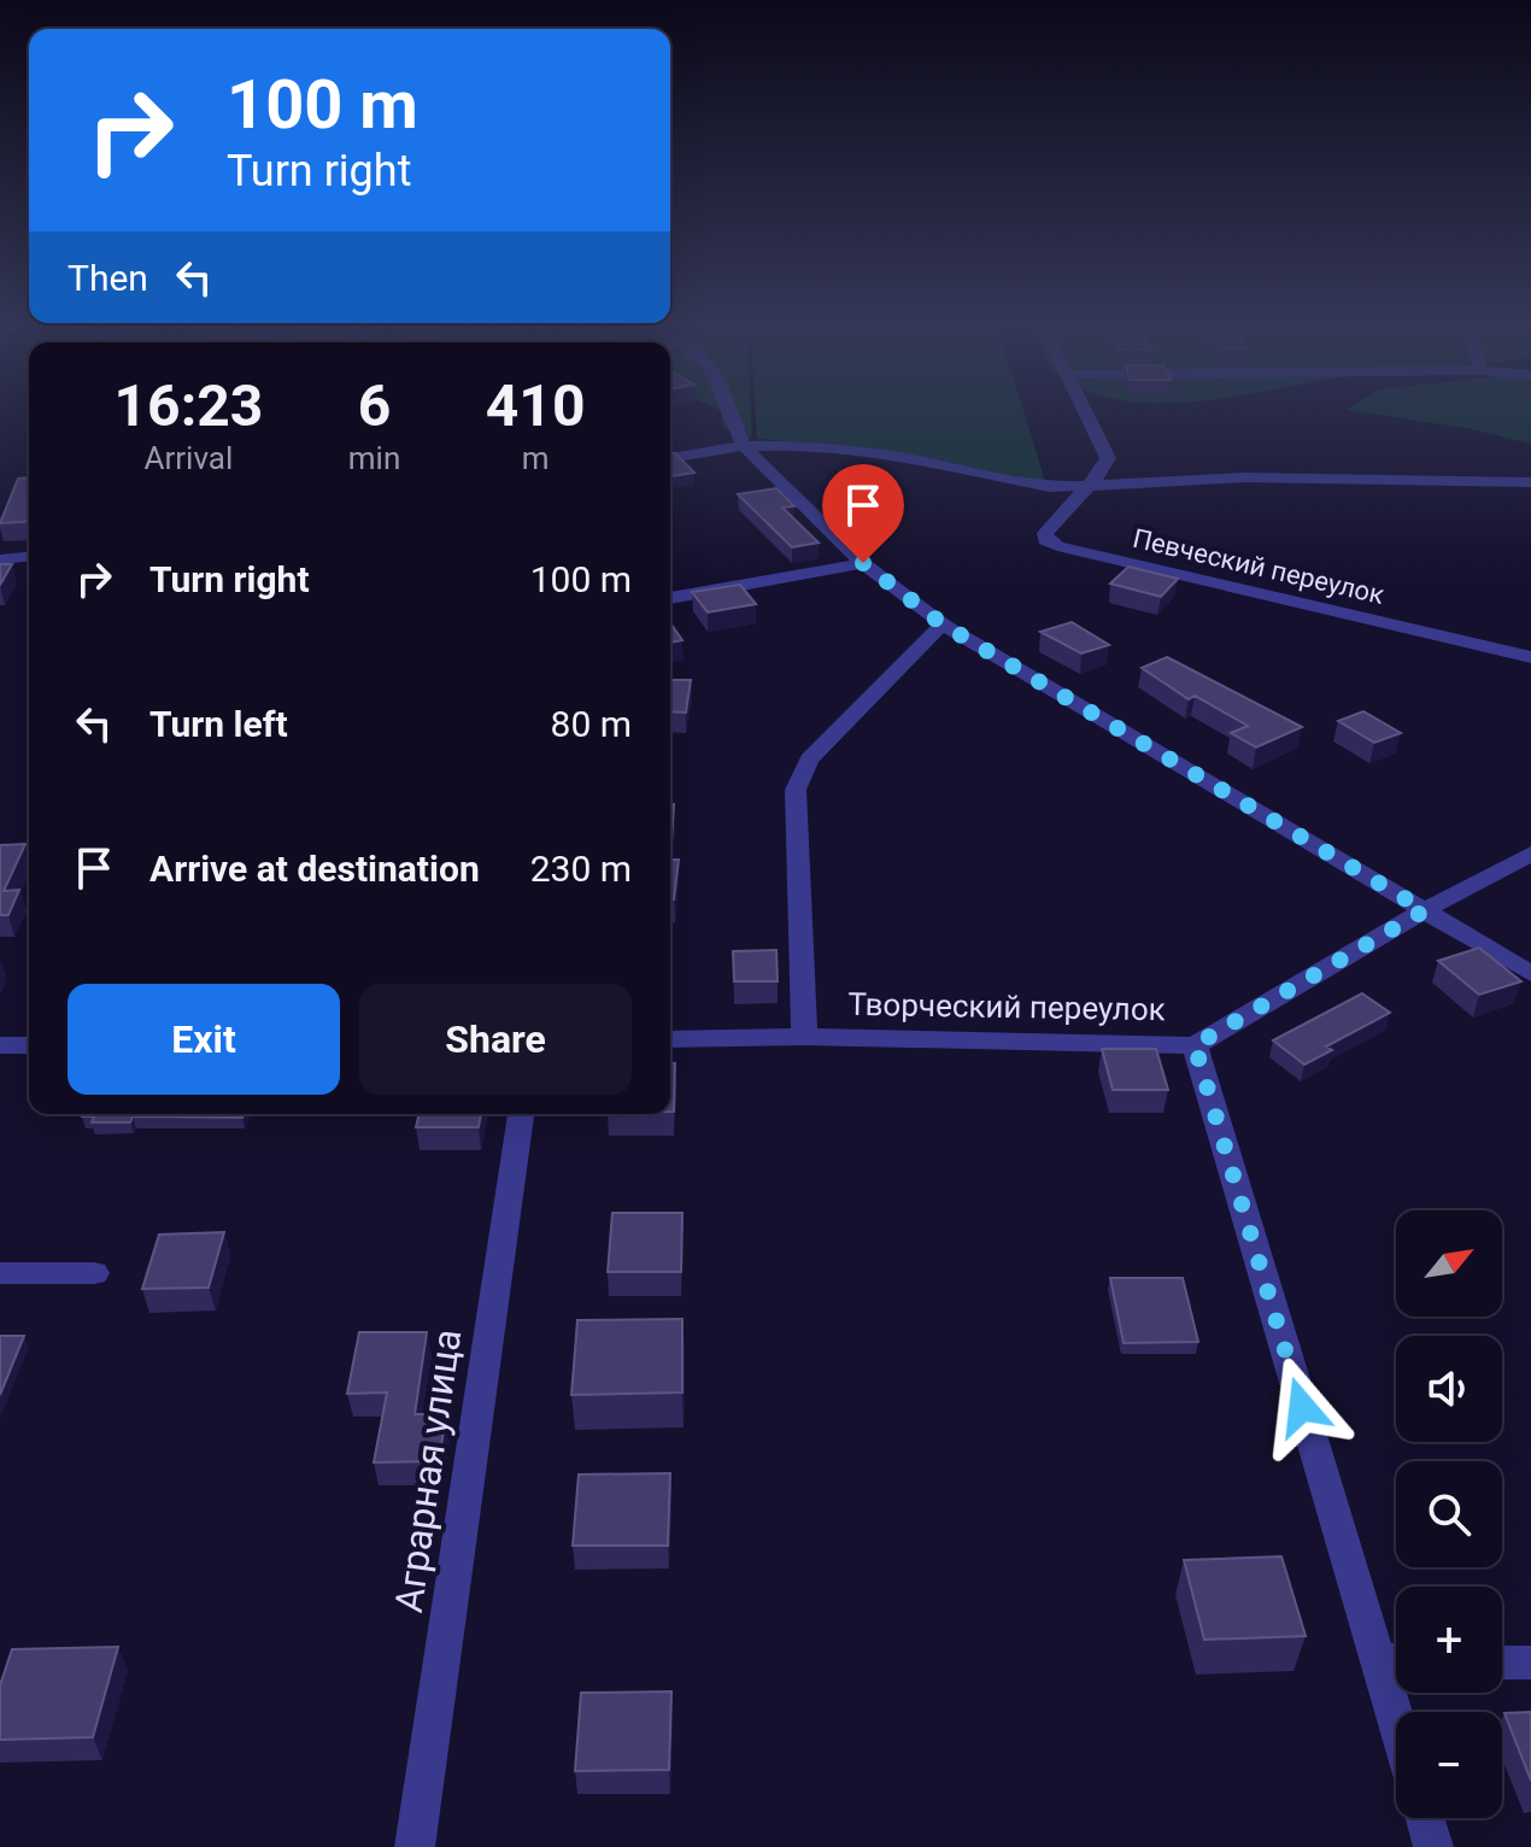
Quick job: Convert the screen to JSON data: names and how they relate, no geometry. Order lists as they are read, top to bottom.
{
  "streets": {
    "street": ["Певческий переулок", "Творческий переулок", "Аграрная улица"]
  },
  "north": "top right",
  "page": {
    "turn": ["100 m", "Turn right"],
    "then": "Then",
    "eta": [
      "16:23",
      "Arrival",
      "6",
      "min",
      "410",
      "m"
    ],
    "list": [
      {
        "name": "Turn right",
        "value": "100 m"
      },
      {
        "name": "Turn left",
        "value": "80 m"
      },
      {
        "name": "Arrive at destination",
        "value": "230 m"
      }
    ],
    "buttons": ["Exit", "Share"],
    "map_buttons": ["+", "−"]
  }
}
